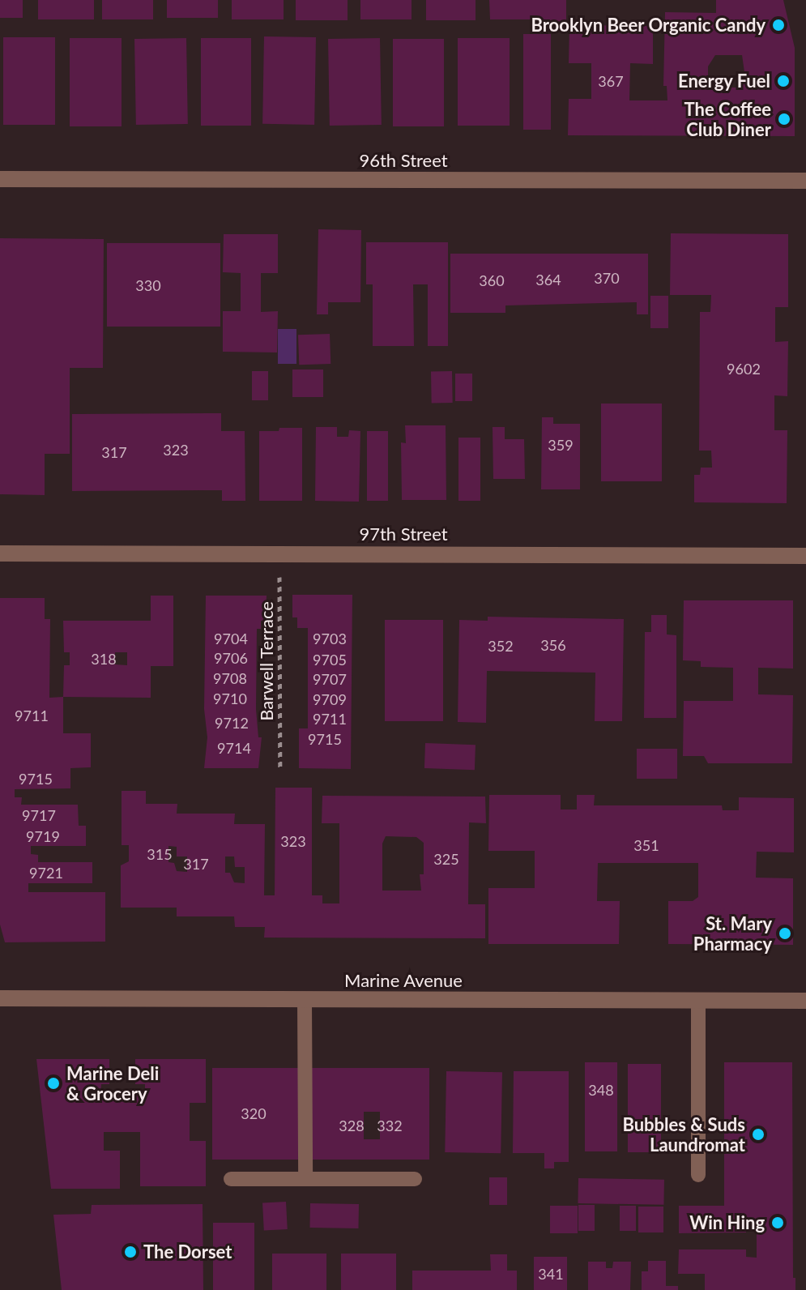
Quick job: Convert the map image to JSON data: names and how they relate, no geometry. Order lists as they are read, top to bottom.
{
  "streets": {
    "street": ["96th Street", "97th Street", "Marine Avenue"],
    "path": ["Barwell Terrace"]
  },
  "crossings": [
    ["97th Street", "Barwell Terrace"]
  ],
  "places": [
    "Brooklyn Beer Organic Candy",
    "Energy Fuel",
    "The Coffee Club Diner",
    "St. Mary Pharmacy",
    "Marine Deli & Grocery",
    "Bubbles & Suds Laundromat",
    "Win Hing",
    "The Dorset"
  ],
  "house_numbers": [
    "367",
    "370",
    "364",
    "360",
    "330",
    "9602",
    "359",
    "323",
    "317",
    "9704",
    "9703",
    "356",
    "352",
    "9706",
    "318",
    "9705",
    "9708",
    "9707",
    "9710",
    "9709",
    "9711",
    "9711",
    "9712",
    "9715",
    "9714",
    "9715",
    "9717",
    "9719",
    "323",
    "351",
    "315",
    "325",
    "317",
    "9721",
    "348",
    "320",
    "328",
    "332",
    "341"
  ]
}
